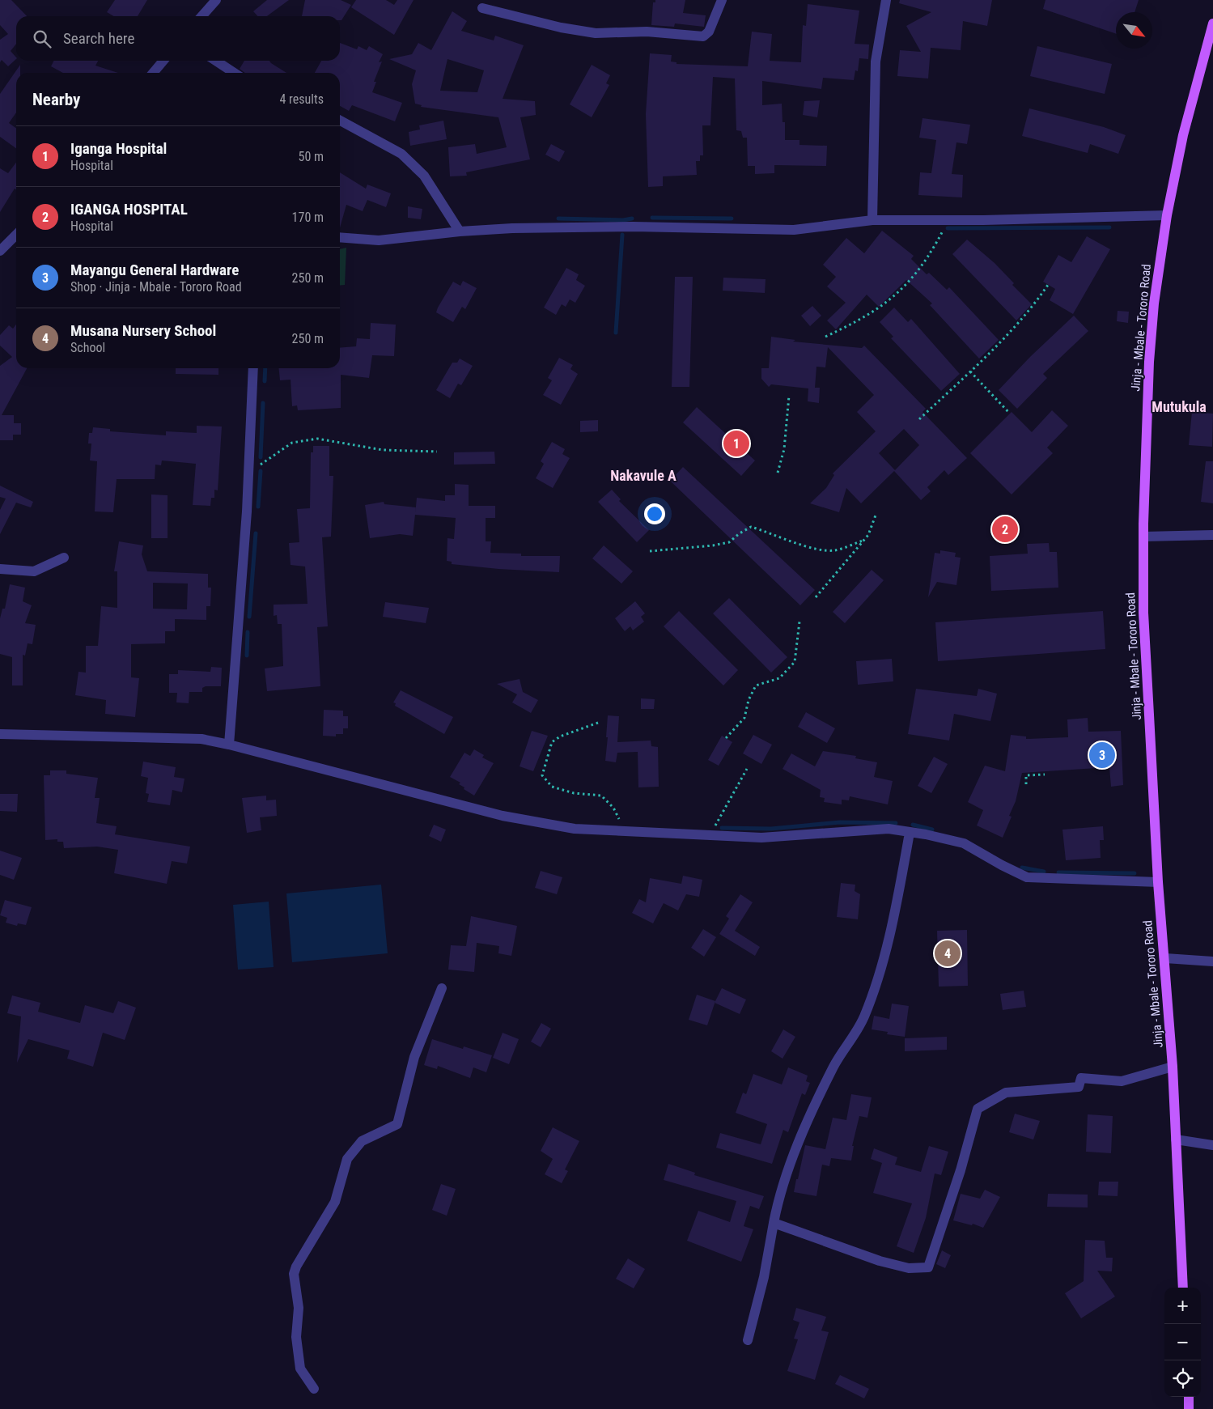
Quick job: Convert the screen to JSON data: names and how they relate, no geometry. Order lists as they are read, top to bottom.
{
  "streets": {
    "main road": ["Jinja - Mbale - Tororo Road"]
  },
  "districts": ["Mutukula", "Nakavule A"],
  "north": "bottom right",
  "page": {
    "search": "Search here",
    "heading": ["Nearby", "4 results"],
    "list": [
      {
        "mark": "1",
        "name": "Iganga Hospital",
        "note": "Hospital",
        "value": "50 m"
      },
      {
        "mark": "2",
        "name": "IGANGA HOSPITAL",
        "note": "Hospital",
        "value": "170 m"
      },
      {
        "mark": "3",
        "name": "Mayangu General Hardware",
        "note": "Shop · Jinja - Mbale - Tororo Road",
        "value": "250 m"
      },
      {
        "mark": "4",
        "name": "Musana Nursery School",
        "note": "School",
        "value": "250 m"
      }
    ],
    "pins": [
      "1",
      "2",
      "3",
      "4"
    ],
    "map_buttons": ["+", "−"]
  }
}
